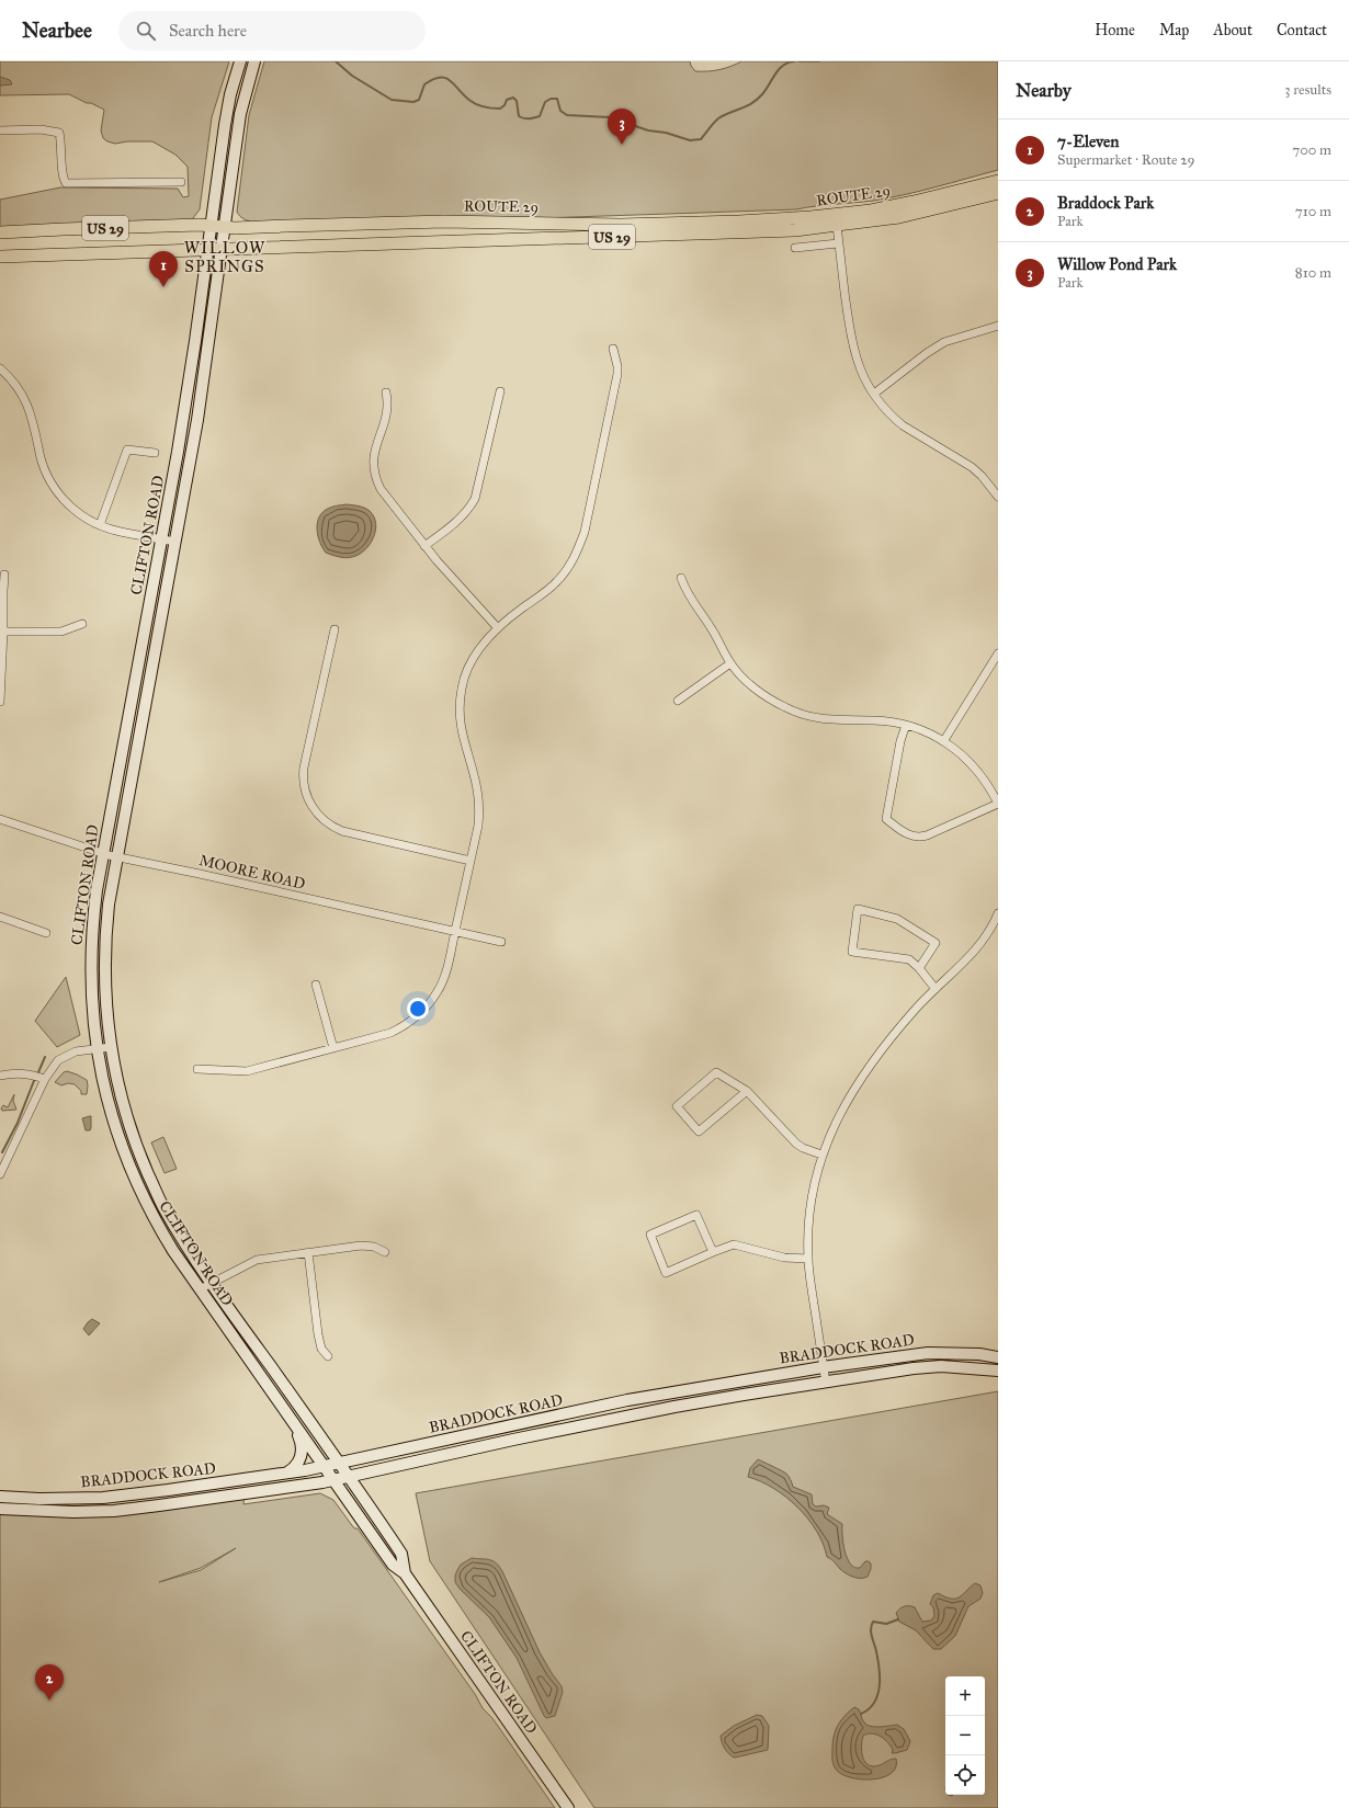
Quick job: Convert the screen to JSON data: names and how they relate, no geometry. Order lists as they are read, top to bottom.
{
  "streets": {
    "main road": [
      "ROUTE 29",
      "US 29",
      "CLIFTON ROAD",
      "BRADDOCK ROAD"
    ],
    "street": ["MOORE ROAD"]
  },
  "crossings": [
    ["ROUTE 29", "CLIFTON ROAD"],
    ["CLIFTON ROAD", "MOORE ROAD"],
    ["CLIFTON ROAD", "BRADDOCK ROAD"]
  ],
  "districts": ["WILLOW SPRINGS"],
  "page": {
    "header": "Nearbee",
    "search": "Search here",
    "nav": [
      "Home",
      "Map",
      "About",
      "Contact"
    ],
    "heading": ["Nearby", "3 results"],
    "pins": ["3", "1", "2"],
    "list": [
      {
        "mark": "1",
        "name": "7-Eleven",
        "note": "Supermarket · Route 29",
        "value": "700 m"
      },
      {
        "mark": "2",
        "name": "Braddock Park",
        "note": "Park",
        "value": "710 m"
      },
      {
        "mark": "3",
        "name": "Willow Pond Park",
        "note": "Park",
        "value": "810 m"
      }
    ],
    "map_buttons": ["+", "−"]
  }
}
